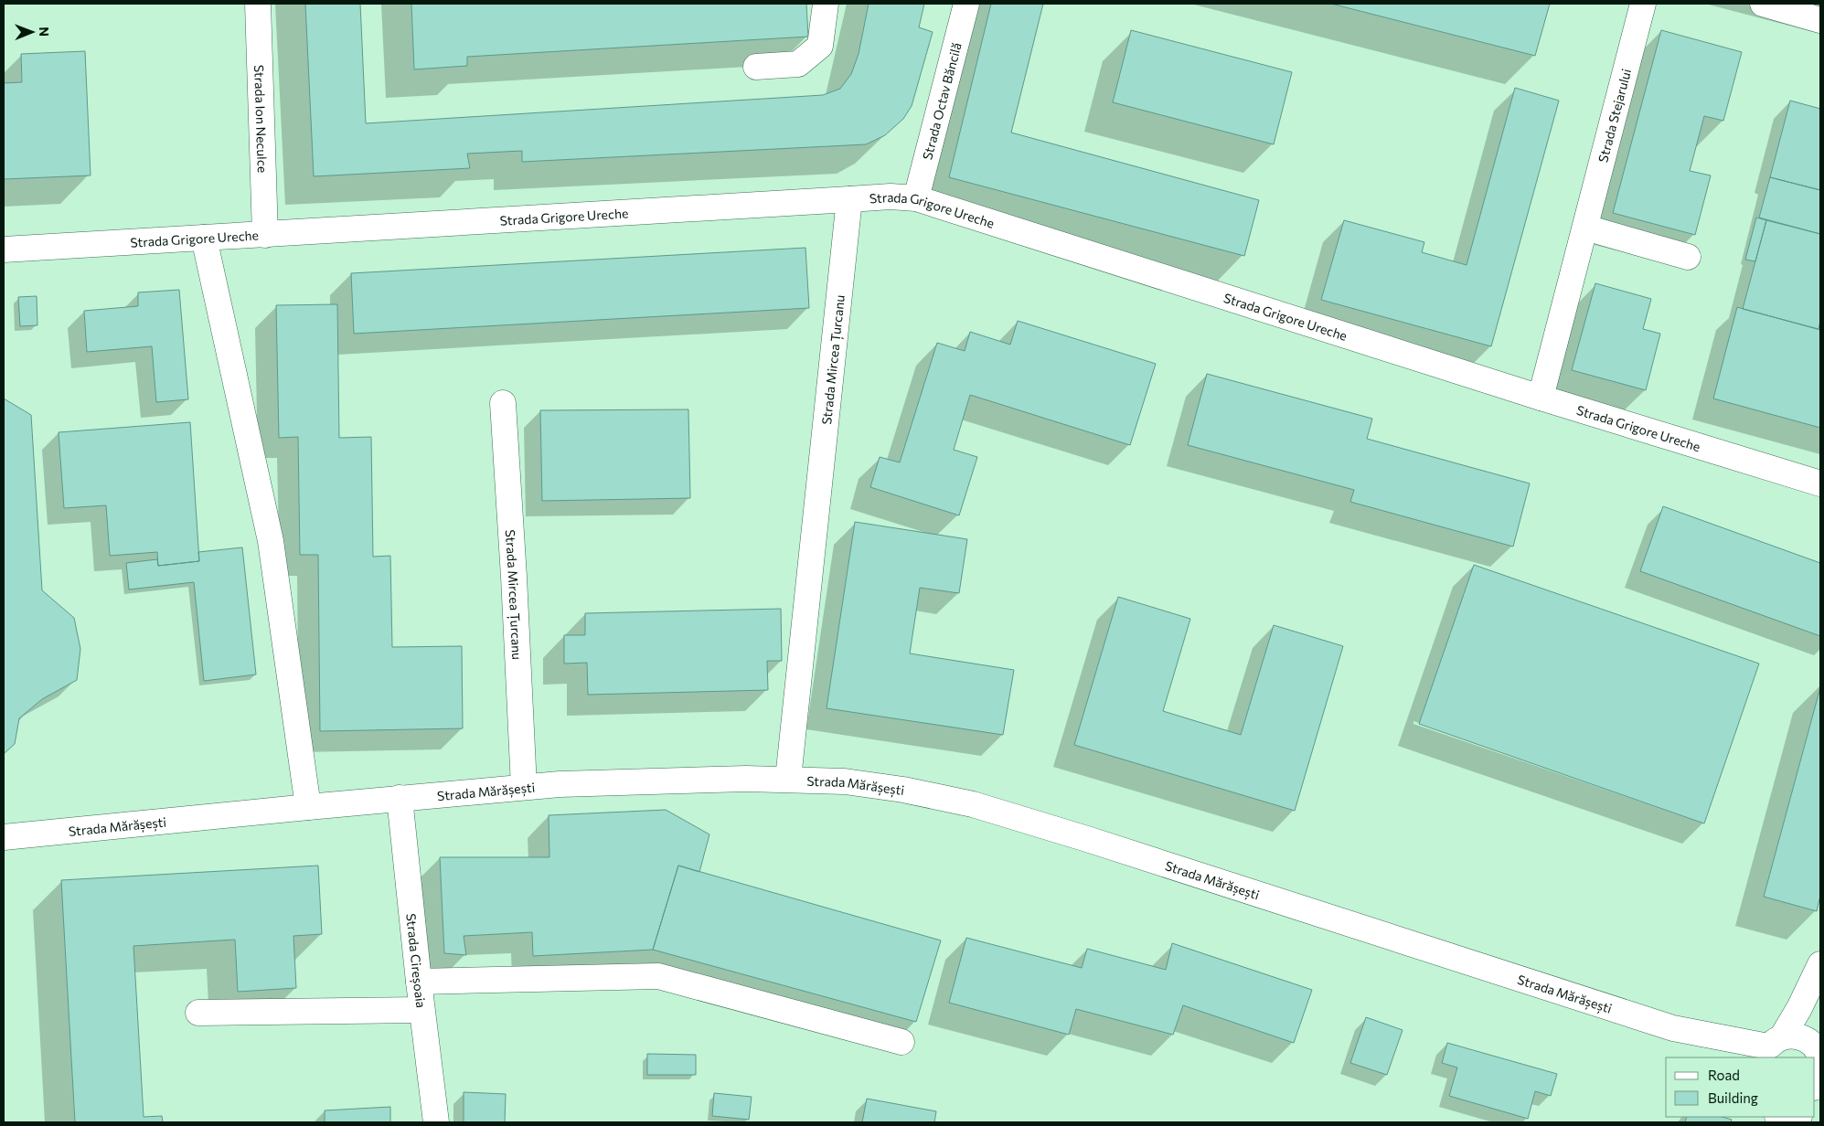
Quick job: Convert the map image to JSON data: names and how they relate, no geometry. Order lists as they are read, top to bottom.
{
  "streets": {
    "street": [
      "Strada Octav Băncilă",
      "Strada Stejarului",
      "Strada Ion Neculce",
      "Strada Grigore Ureche",
      "Strada Mircea Țurcanu",
      "Strada Mărășești",
      "Strada Cireșoaia"
    ]
  },
  "crossings": [
    ["Strada Octav Băncilă", "Strada Grigore Ureche"],
    ["Strada Stejarului", "Strada Grigore Ureche"],
    ["Strada Ion Neculce", "Strada Grigore Ureche"],
    ["Strada Grigore Ureche", "Strada Mircea Țurcanu"],
    ["Strada Mircea Țurcanu", "Strada Mărășești"],
    ["Strada Mărășești", "Strada Cireșoaia"]
  ],
  "legend": ["Road", "Building"],
  "north": "right"
}
